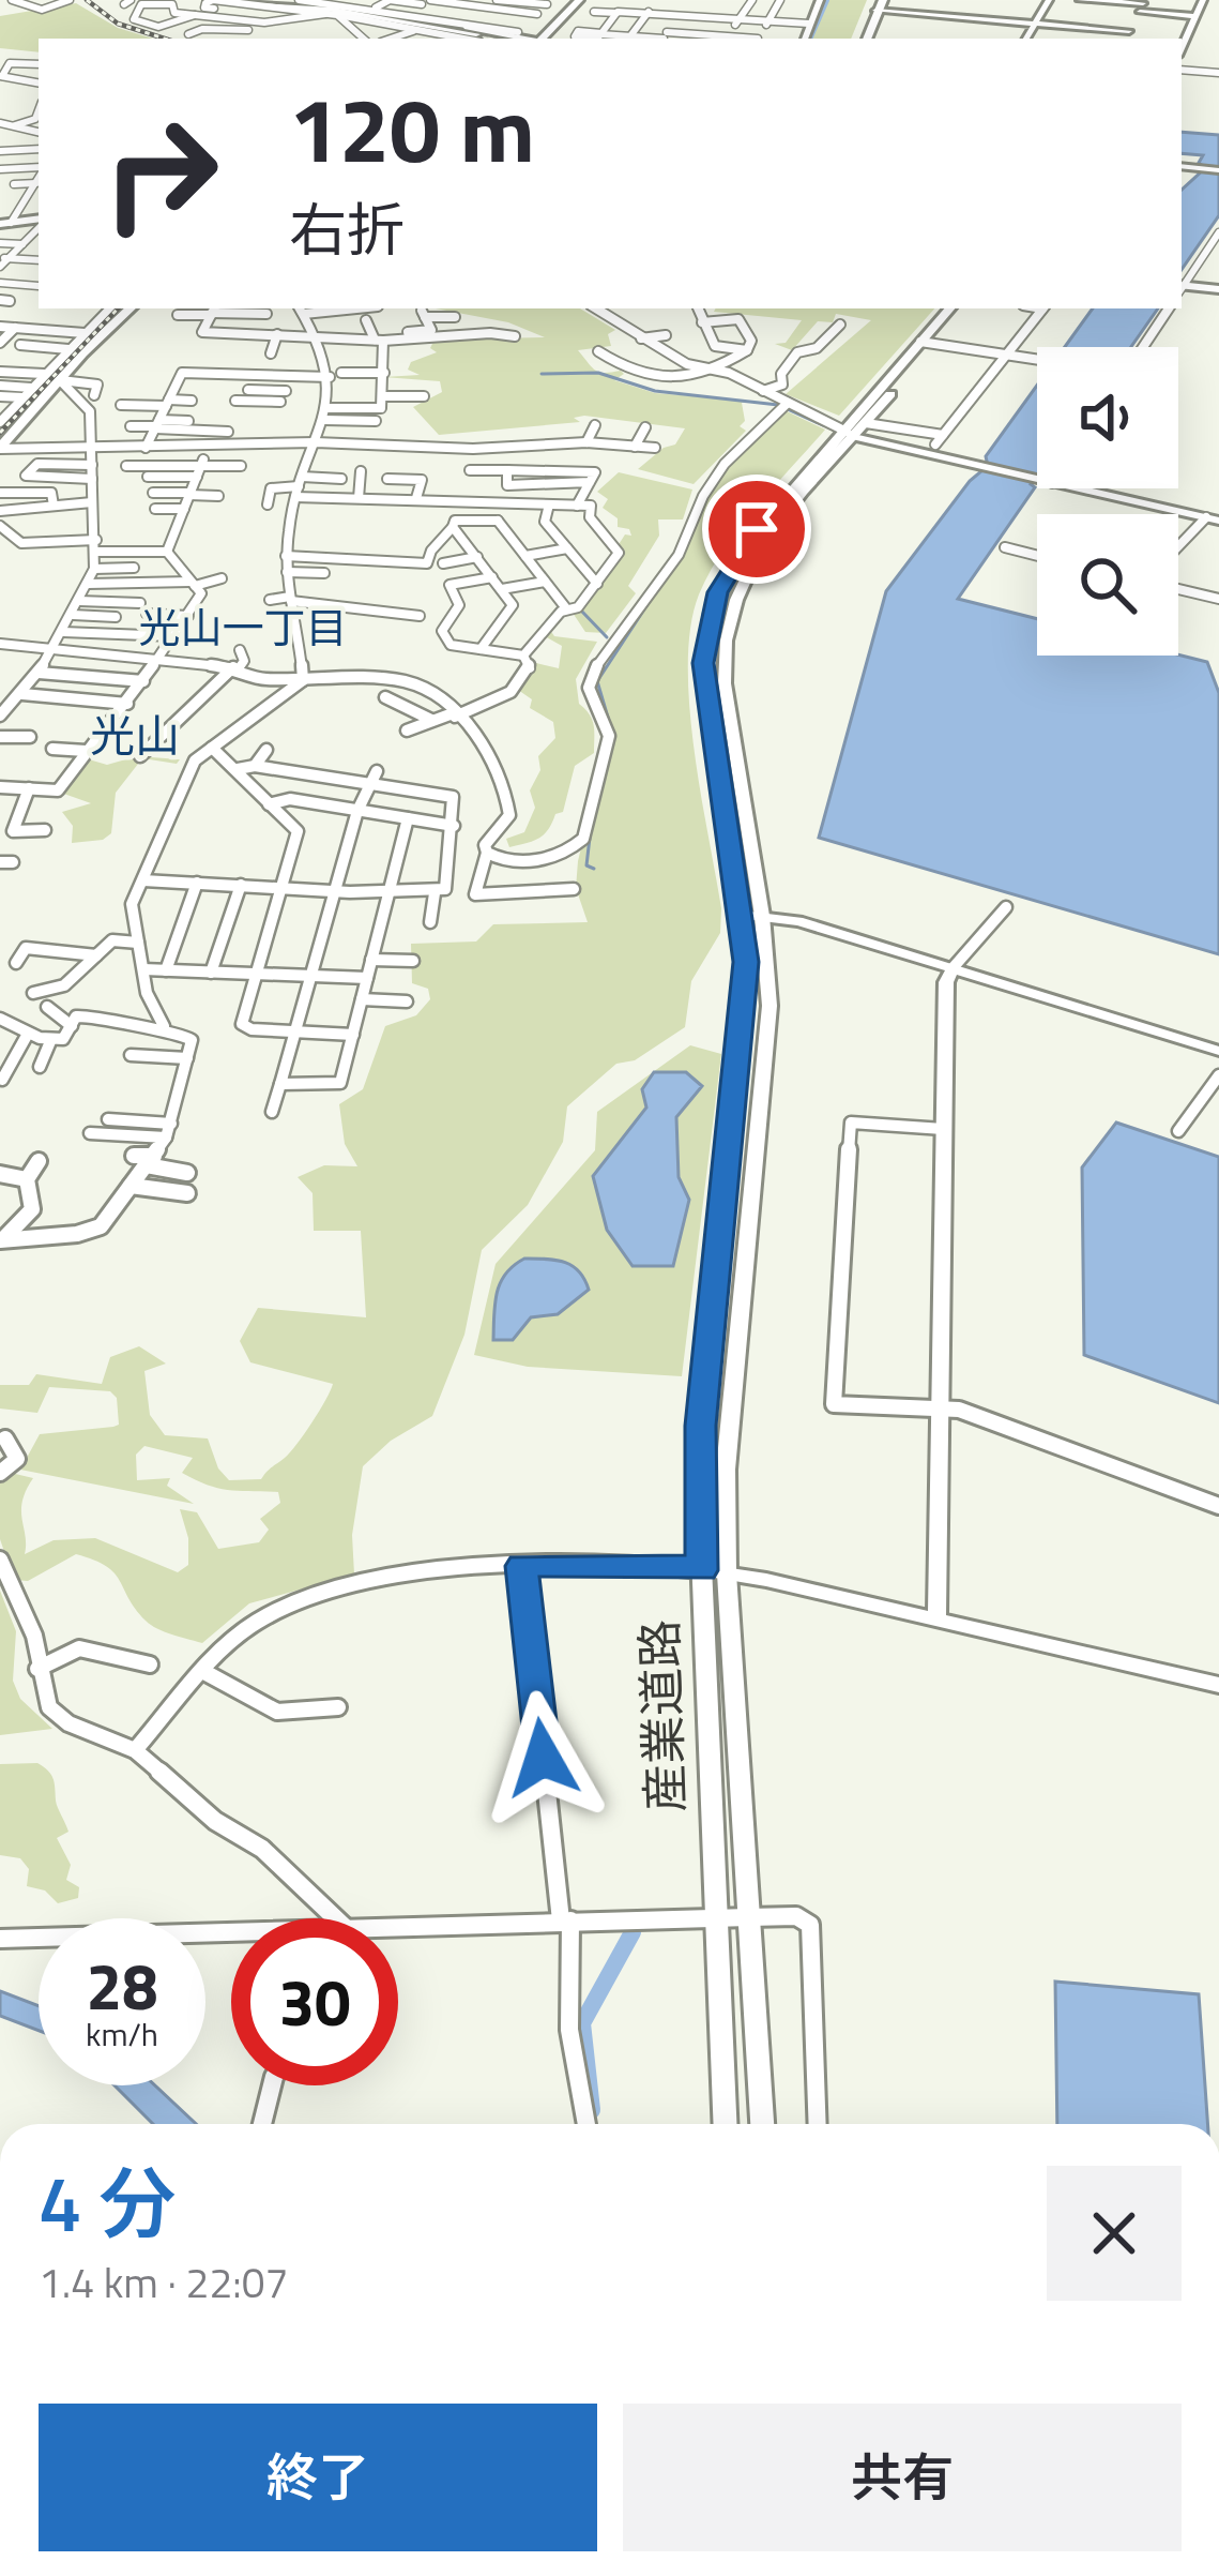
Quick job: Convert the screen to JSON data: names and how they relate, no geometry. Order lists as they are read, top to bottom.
{
  "streets": {
    "main road": ["産業道路"]
  },
  "districts": ["光山一丁目", "光山"],
  "page": {
    "turn": ["120 m", "右折"],
    "speed": "28 km/h",
    "limit": "30",
    "heading": ["4 分", "1.4 km · 22:07"],
    "buttons": ["終了", "共有"]
  }
}
